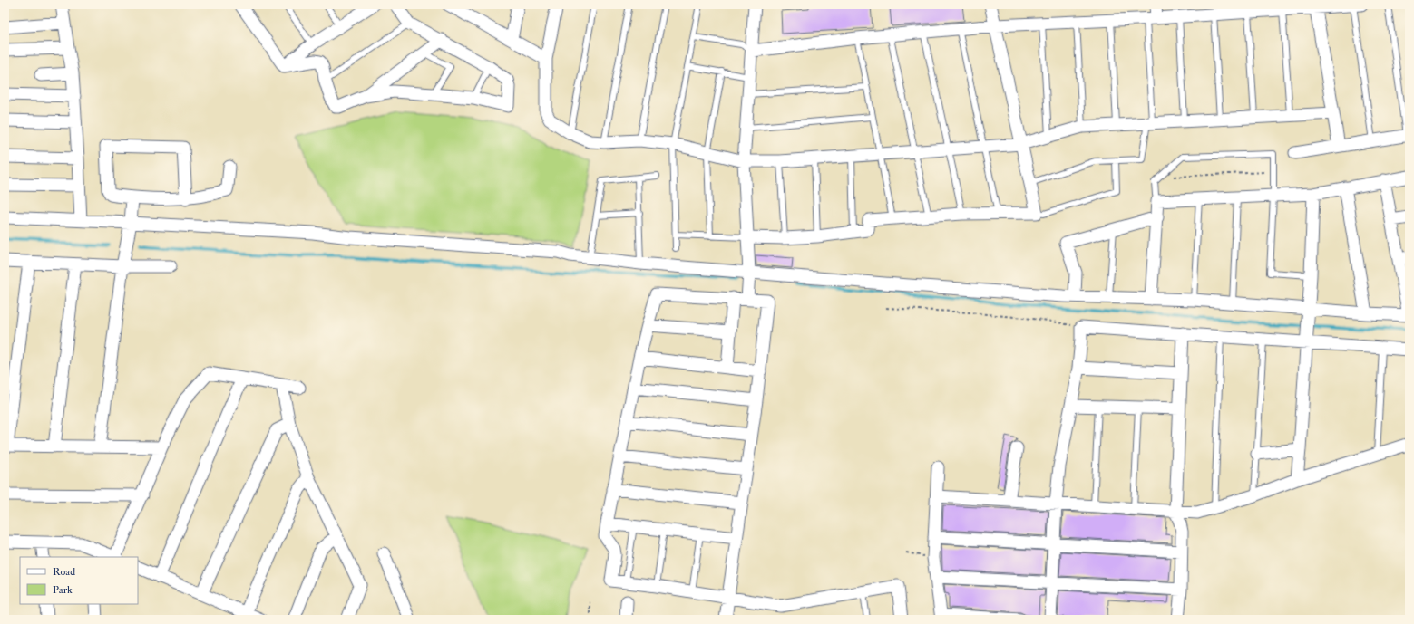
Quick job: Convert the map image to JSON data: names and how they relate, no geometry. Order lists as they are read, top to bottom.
{
  "legend": ["Road", "Park"]
}
